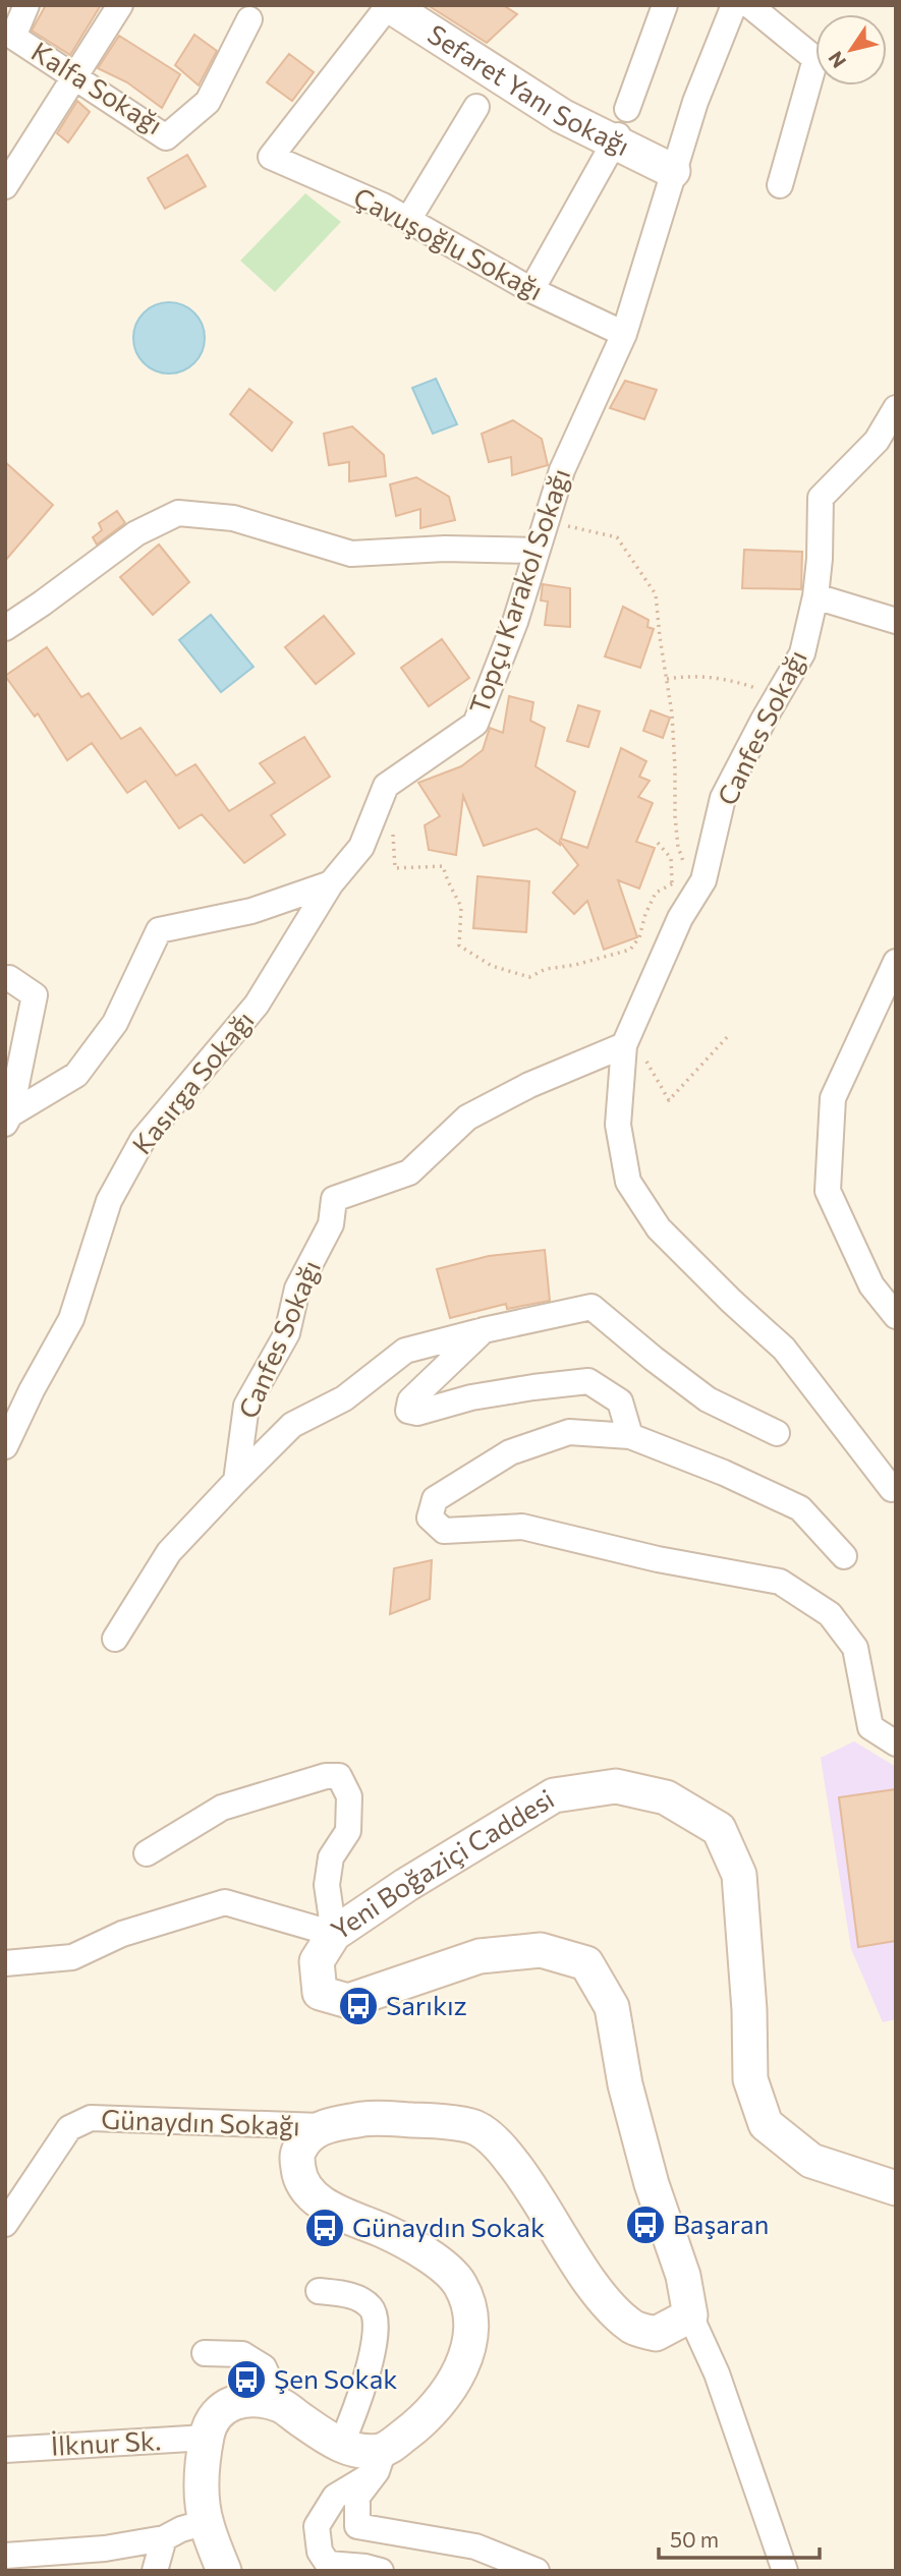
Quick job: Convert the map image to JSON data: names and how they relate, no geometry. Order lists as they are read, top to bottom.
{
  "streets": {
    "street": [
      "Kalfa Sokağı",
      "Sefaret Yanı Sokağı",
      "Çavuşoğlu Sokağı",
      "Topçu Karakol Sokağı",
      "Canfes Sokağı",
      "Kasırga Sokağı",
      "Yeni Boğaziçi Caddesi",
      "Günaydın Sokağı",
      "İlknur Sk."
    ]
  },
  "crossings": [
    ["Sefaret Yanı Sokağı", "Çavuşoğlu Sokağı"],
    ["Sefaret Yanı Sokağı", "Topçu Karakol Sokağı"],
    ["Çavuşoğlu Sokağı", "Topçu Karakol Sokağı"],
    ["Topçu Karakol Sokağı", "Kasırga Sokağı"]
  ],
  "places": {
    "bus stop": [
      "Sarıkız",
      "Başaran",
      "Günaydın Sokak",
      "Şen Sokak"
    ]
  },
  "scale_bar": "50 m",
  "north": "bottom left"
}
